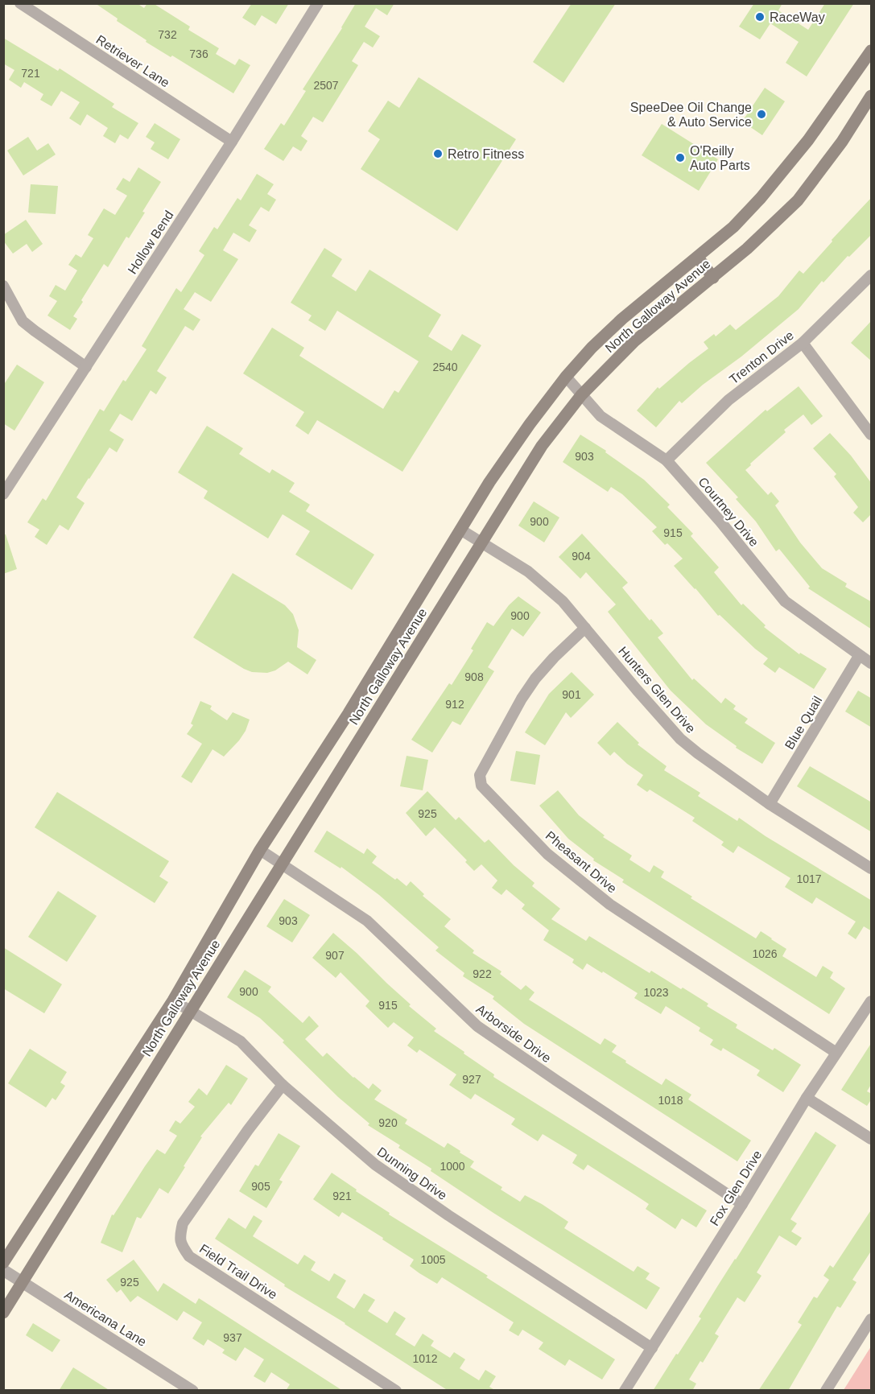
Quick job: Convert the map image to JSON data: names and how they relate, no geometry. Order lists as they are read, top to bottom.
{
  "streets": {
    "main road": ["North Galloway Avenue"],
    "street": [
      "Retriever Lane",
      "Hollow Bend",
      "Trenton Drive",
      "Courtney Drive",
      "Hunters Glen Drive",
      "Blue Quail",
      "Pheasant Drive",
      "Arborside Drive",
      "Dunning Drive",
      "Fox Glen Drive",
      "Field Trail Drive",
      "Americana Lane"
    ]
  },
  "crossings": [
    ["Retriever Lane", "Hollow Bend"],
    ["North Galloway Avenue", "Courtney Drive"],
    ["North Galloway Avenue", "Hunters Glen Drive"],
    ["North Galloway Avenue", "Arborside Drive"],
    ["North Galloway Avenue", "Dunning Drive"],
    ["North Galloway Avenue", "Americana Lane"],
    ["Trenton Drive", "Courtney Drive"],
    ["Courtney Drive", "Blue Quail"],
    ["Hunters Glen Drive", "Blue Quail"],
    ["Hunters Glen Drive", "Pheasant Drive"],
    ["Pheasant Drive", "Fox Glen Drive"],
    ["Arborside Drive", "Fox Glen Drive"],
    ["Dunning Drive", "Fox Glen Drive"],
    ["Dunning Drive", "Field Trail Drive"]
  ],
  "places": [
    "RaceWay",
    "SpeeDee Oil Change & Auto Service",
    "Retro Fitness",
    "O'Reilly Auto Parts"
  ],
  "house_numbers": [
    "732",
    "736",
    "721",
    "2507",
    "2540",
    "903",
    "900",
    "915",
    "904",
    "900",
    "908",
    "901",
    "912",
    "925",
    "1017",
    "903",
    "1026",
    "907",
    "922",
    "900",
    "1023",
    "915",
    "927",
    "1018",
    "920",
    "1000",
    "905",
    "921",
    "1005",
    "925",
    "937",
    "1012"
  ]
}
